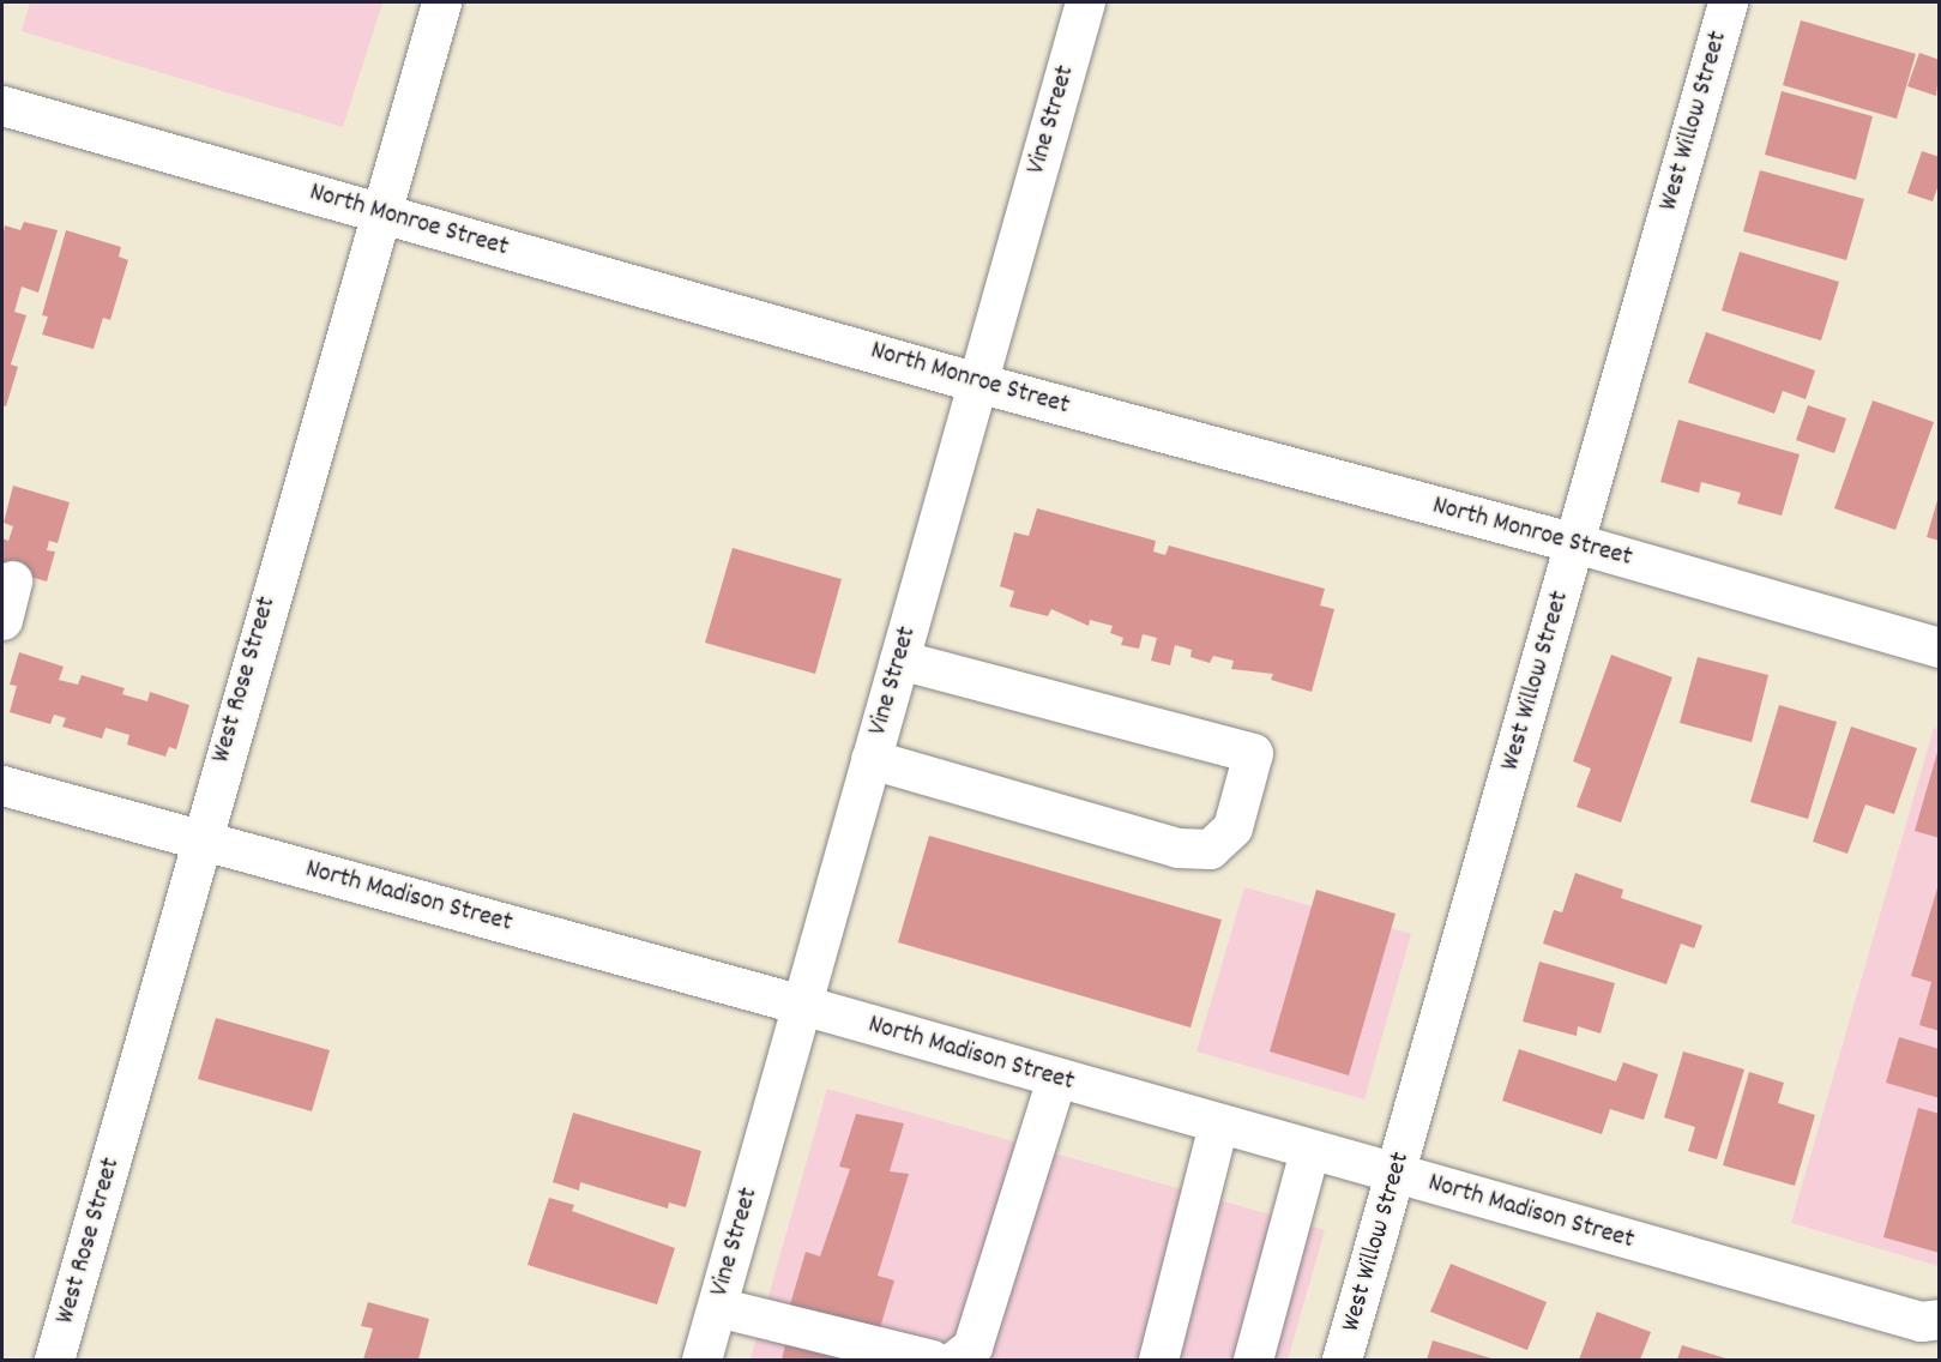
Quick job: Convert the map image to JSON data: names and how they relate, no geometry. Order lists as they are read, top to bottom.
{
  "streets": {
    "street": [
      "Vine Street",
      "West Willow Street",
      "North Monroe Street",
      "West Rose Street",
      "North Madison Street"
    ]
  },
  "crossings": [
    ["Vine Street", "North Monroe Street"],
    ["Vine Street", "North Madison Street"],
    ["West Willow Street", "North Monroe Street"],
    ["West Willow Street", "North Madison Street"],
    ["North Monroe Street", "West Rose Street"],
    ["West Rose Street", "North Madison Street"]
  ]
}
